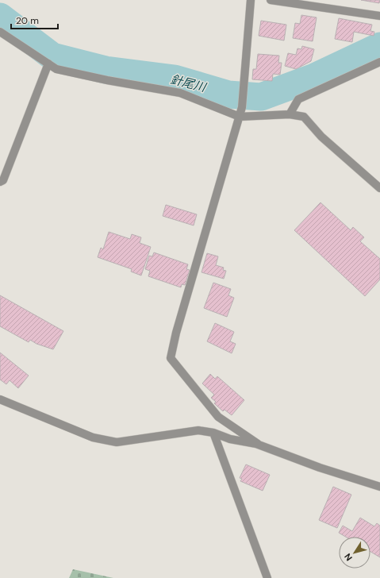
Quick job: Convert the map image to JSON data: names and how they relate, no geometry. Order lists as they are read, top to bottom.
{
  "water": ["針尾川"],
  "scale_bar": "20 m",
  "north": "bottom left"
}
